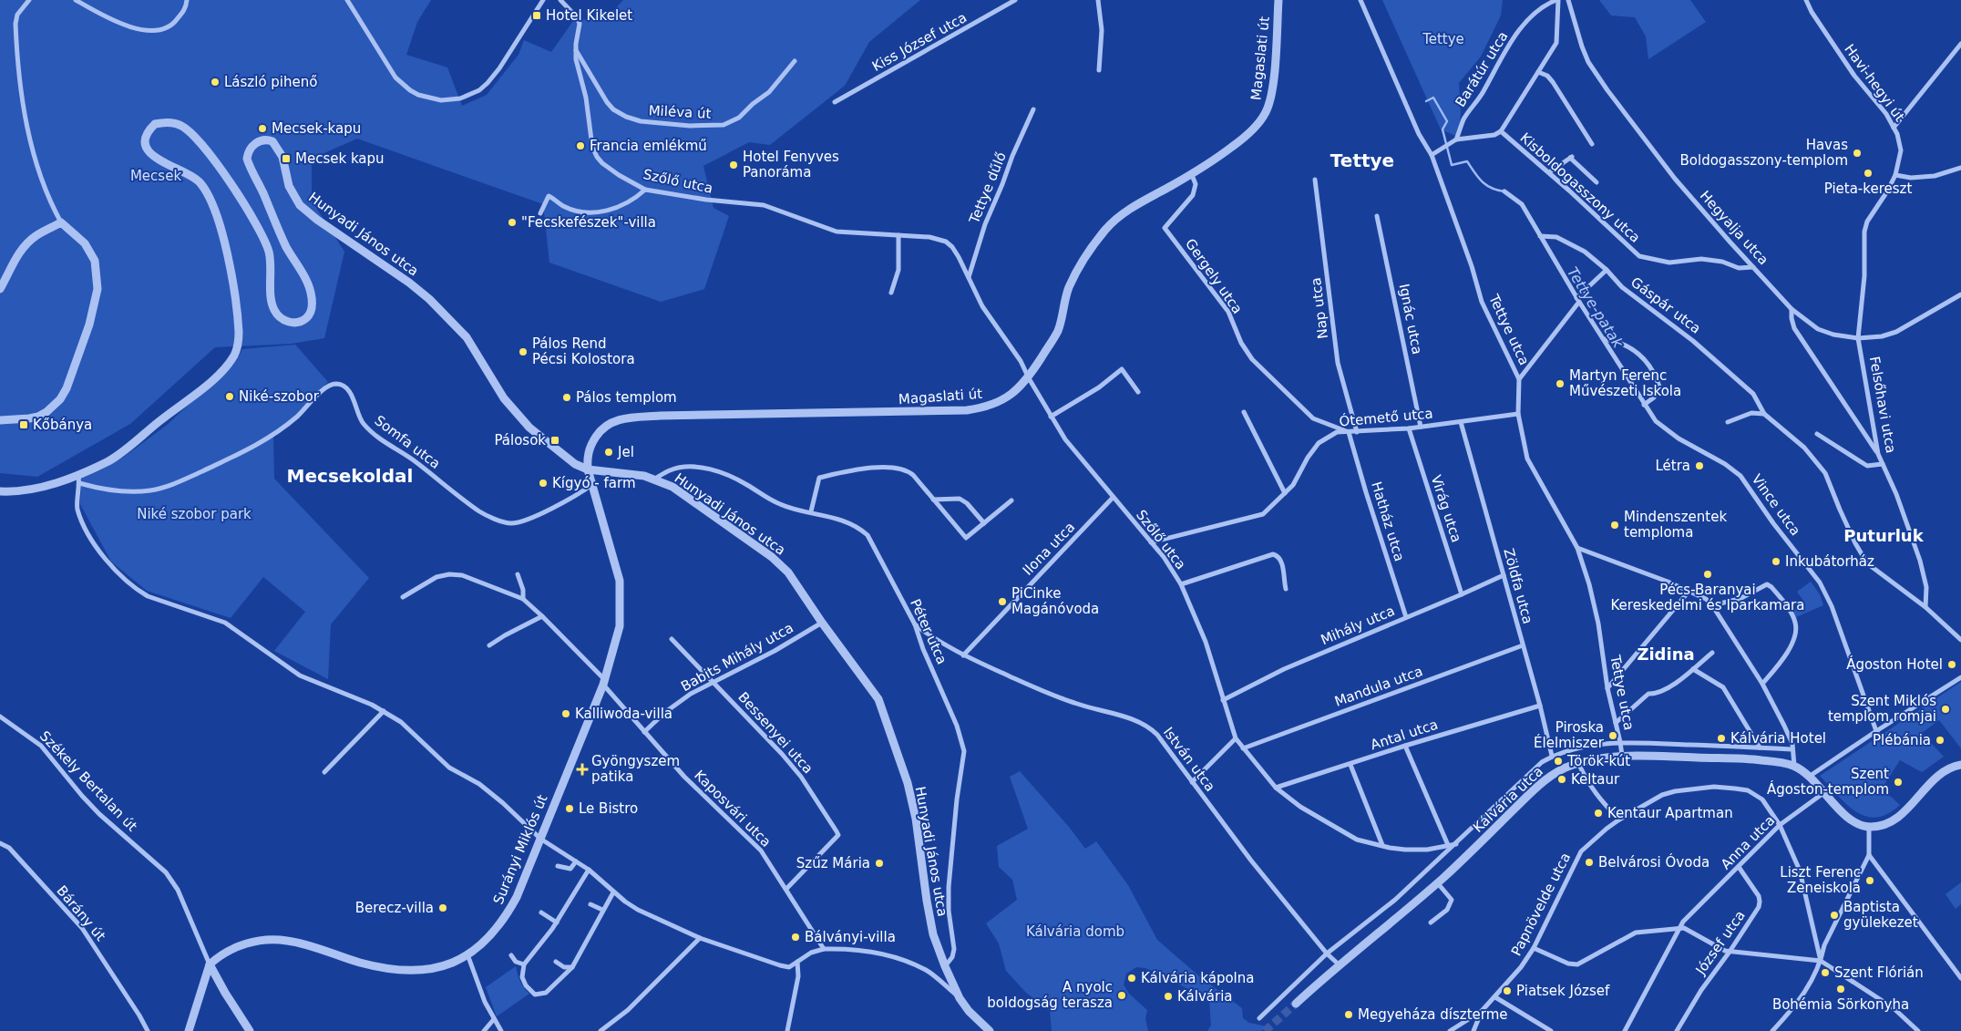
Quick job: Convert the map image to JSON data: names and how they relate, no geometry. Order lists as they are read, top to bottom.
{
  "streets": {
    "street": [
      "Kiss József utca",
      "Magaslati út",
      "Barátúr utca",
      "Havi-hegyi út",
      "Miléva út",
      "Szőlő utca",
      "Tettye dűlő",
      "Kisboldogasszony utca",
      "Hegyalja utca",
      "Hunyadi János utca",
      "Gergely utca",
      "Gáspár utca",
      "Nap utca",
      "Ignác utca",
      "Tettye utca",
      "Felsőhavi utca",
      "Ótemető utca",
      "Somfa utca",
      "Vince utca",
      "Virág utca",
      "Hatház utca",
      "Ilona utca",
      "Zöldfa utca",
      "Mihály utca",
      "Péter utca",
      "Babits Mihály utca",
      "Mandula utca",
      "Bessenyei utca",
      "Antal utca",
      "István utca",
      "Székely Bertalan út",
      "Kálvária utca",
      "Kaposvári utca",
      "Anna utca",
      "Surányi Miklós út",
      "Papnövelde utca",
      "Bárány út",
      "József utca"
    ]
  },
  "crossings": [
    ["Magaslati út", "Szőlő utca"],
    ["Magaslati út", "Hunyadi János utca"],
    ["Magaslati út", "Gergely utca"],
    ["Magaslati út", "Surányi Miklós út"],
    ["Havi-hegyi út", "Felsőhavi utca"],
    ["Miléva út", "Szőlő utca"],
    ["Szőlő utca", "Tettye dűlő"],
    ["Szőlő utca", "Ótemető utca"],
    ["Szőlő utca", "Ilona utca"],
    ["Szőlő utca", "Mihály utca"],
    ["Szőlő utca", "Mandula utca"],
    ["Szőlő utca", "Antal utca"],
    ["Szőlő utca", "Kálvária utca"],
    ["Kisboldogasszony utca", "Hegyalja utca"],
    ["Hegyalja utca", "Felsőhavi utca"],
    ["Hunyadi János utca", "Somfa utca"],
    ["Hunyadi János utca", "Péter utca"],
    ["Hunyadi János utca", "Babits Mihály utca"],
    ["Hunyadi János utca", "Surányi Miklós út"],
    ["Gergely utca", "Ótemető utca"],
    ["Gergely utca", "Hatház utca"],
    ["Gáspár utca", "Vince utca"],
    ["Nap utca", "Ótemető utca"],
    ["Ignác utca", "Ótemető utca"],
    ["Tettye utca", "Ótemető utca"],
    ["Tettye utca", "Kálvária utca"],
    ["Ótemető utca", "Virág utca"],
    ["Ótemető utca", "Hatház utca"],
    ["Ótemető utca", "Zöldfa utca"],
    ["Somfa utca", "Surányi Miklós út"],
    ["Virág utca", "Mihály utca"],
    ["Hatház utca", "Mihály utca"],
    ["Ilona utca", "István utca"],
    ["Zöldfa utca", "Mihály utca"],
    ["Zöldfa utca", "Mandula utca"],
    ["Zöldfa utca", "Antal utca"],
    ["Zöldfa utca", "Kálvária utca"],
    ["Péter utca", "István utca"],
    ["Babits Mihály utca", "Bessenyei utca"],
    ["Babits Mihály utca", "Kaposvári utca"],
    ["Bessenyei utca", "Kaposvári utca"],
    ["István utca", "Kálvária utca"],
    ["Székely Bertalan út", "Surányi Miklós út"],
    ["Kaposvári utca", "Surányi Miklós út"],
    ["Anna utca", "Papnövelde utca"],
    ["Anna utca", "József utca"]
  ],
  "districts": [
    "Tettye",
    "Mecsekoldal",
    "Puturluk",
    "Zidina"
  ],
  "water": ["Tettye-patak"],
  "parks": [
    "Tettye",
    "Mecsek",
    "Niké szobor park",
    "Kálvária domb"
  ],
  "places": {
    "transit": [
      "Hotel Kikelet",
      "Mecsek kapu",
      "Kőbánya",
      "Pálosok"
    ],
    "other": [
      "László pihenő",
      "Mecsek-kapu",
      "Francia emlékmű",
      "Havas Boldogasszony-templom",
      "Hotel Fenyves Panoráma",
      "Pieta-kereszt",
      "\"Fecskefészek\"-villa",
      "Pálos Rend Pécsi Kolostora",
      "Martyn Ferenc Művészeti Iskola",
      "Niké-szobor",
      "Pálos templom",
      "Jel",
      "Létra",
      "Kígyó - farm",
      "Mindenszentek temploma",
      "Inkubátorház",
      "Pécs-Baranyai Kereskedelmi és Iparkamara",
      "PiCinke Magánóvoda",
      "Ágoston Hotel",
      "Szent Miklós templom romjai",
      "Kalliwoda-villa",
      "Piroska Élelmiszer",
      "Kálvária Hotel",
      "Plébánia",
      "Török-kút",
      "Keltaur",
      "Szent Ágoston-templom",
      "Le Bistro",
      "Kentaur Apartman",
      "Belvárosi Óvoda",
      "Szűz Mária",
      "Liszt Ferenc Zeneiskola",
      "Berecz-villa",
      "Baptista gyülekezet",
      "Bálványi-villa",
      "Szent Flórián",
      "Kálvária kápolna",
      "Bohémia Sörkonyha",
      "Piatsek József",
      "A nyolc boldogság terasza",
      "Kálvária",
      "Megyeháza díszterme"
    ],
    "health": ["Gyöngyszem patika"]
  }
}
